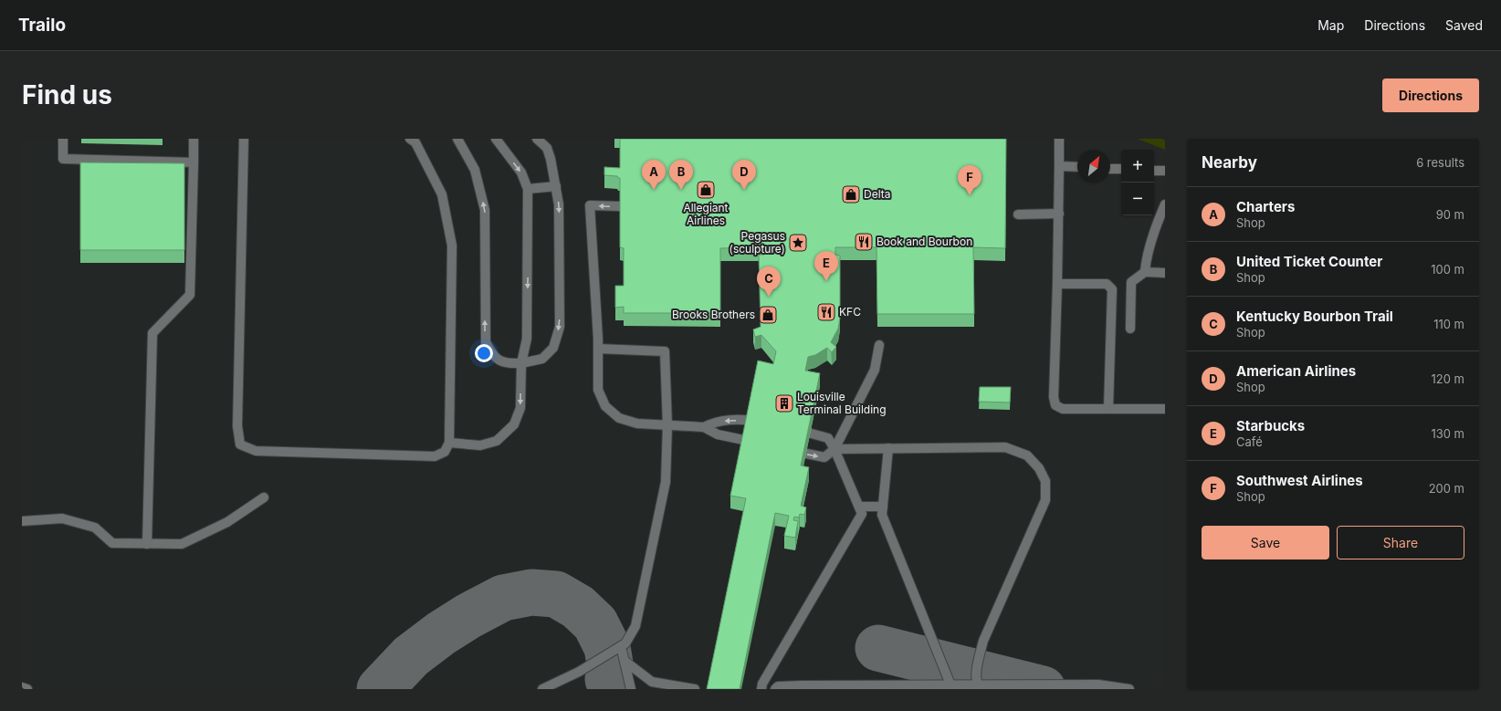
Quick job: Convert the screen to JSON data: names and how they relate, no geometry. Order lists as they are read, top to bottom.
{
  "places": {
    "shop": ["Allegiant Airlines", "Delta", "Brooks Brothers"],
    "restaurant": ["Book and Bourbon", "KFC"],
    "place": ["Pegasus (sculpture)"],
    "building": ["Louisville Terminal Building"]
  },
  "north": "top right",
  "page": {
    "header": "Trailo",
    "nav": ["Map", "Directions", "Saved"],
    "buttons": [
      "Directions",
      ["Save", "Share"]
    ],
    "title": "Find us",
    "heading": ["Nearby", "6 results"],
    "map_buttons": ["+", "−"],
    "pins": [
      "A",
      "B",
      "D",
      "F",
      "E",
      "C"
    ],
    "list": [
      {
        "mark": "A",
        "name": "Charters",
        "note": "Shop",
        "value": "90 m"
      },
      {
        "mark": "B",
        "name": "United Ticket Counter",
        "note": "Shop",
        "value": "100 m"
      },
      {
        "mark": "C",
        "name": "Kentucky Bourbon Trail",
        "note": "Shop",
        "value": "110 m"
      },
      {
        "mark": "D",
        "name": "American Airlines",
        "note": "Shop",
        "value": "120 m"
      },
      {
        "mark": "E",
        "name": "Starbucks",
        "note": "Café",
        "value": "130 m"
      },
      {
        "mark": "F",
        "name": "Southwest Airlines",
        "note": "Shop",
        "value": "200 m"
      }
    ]
  }
}
